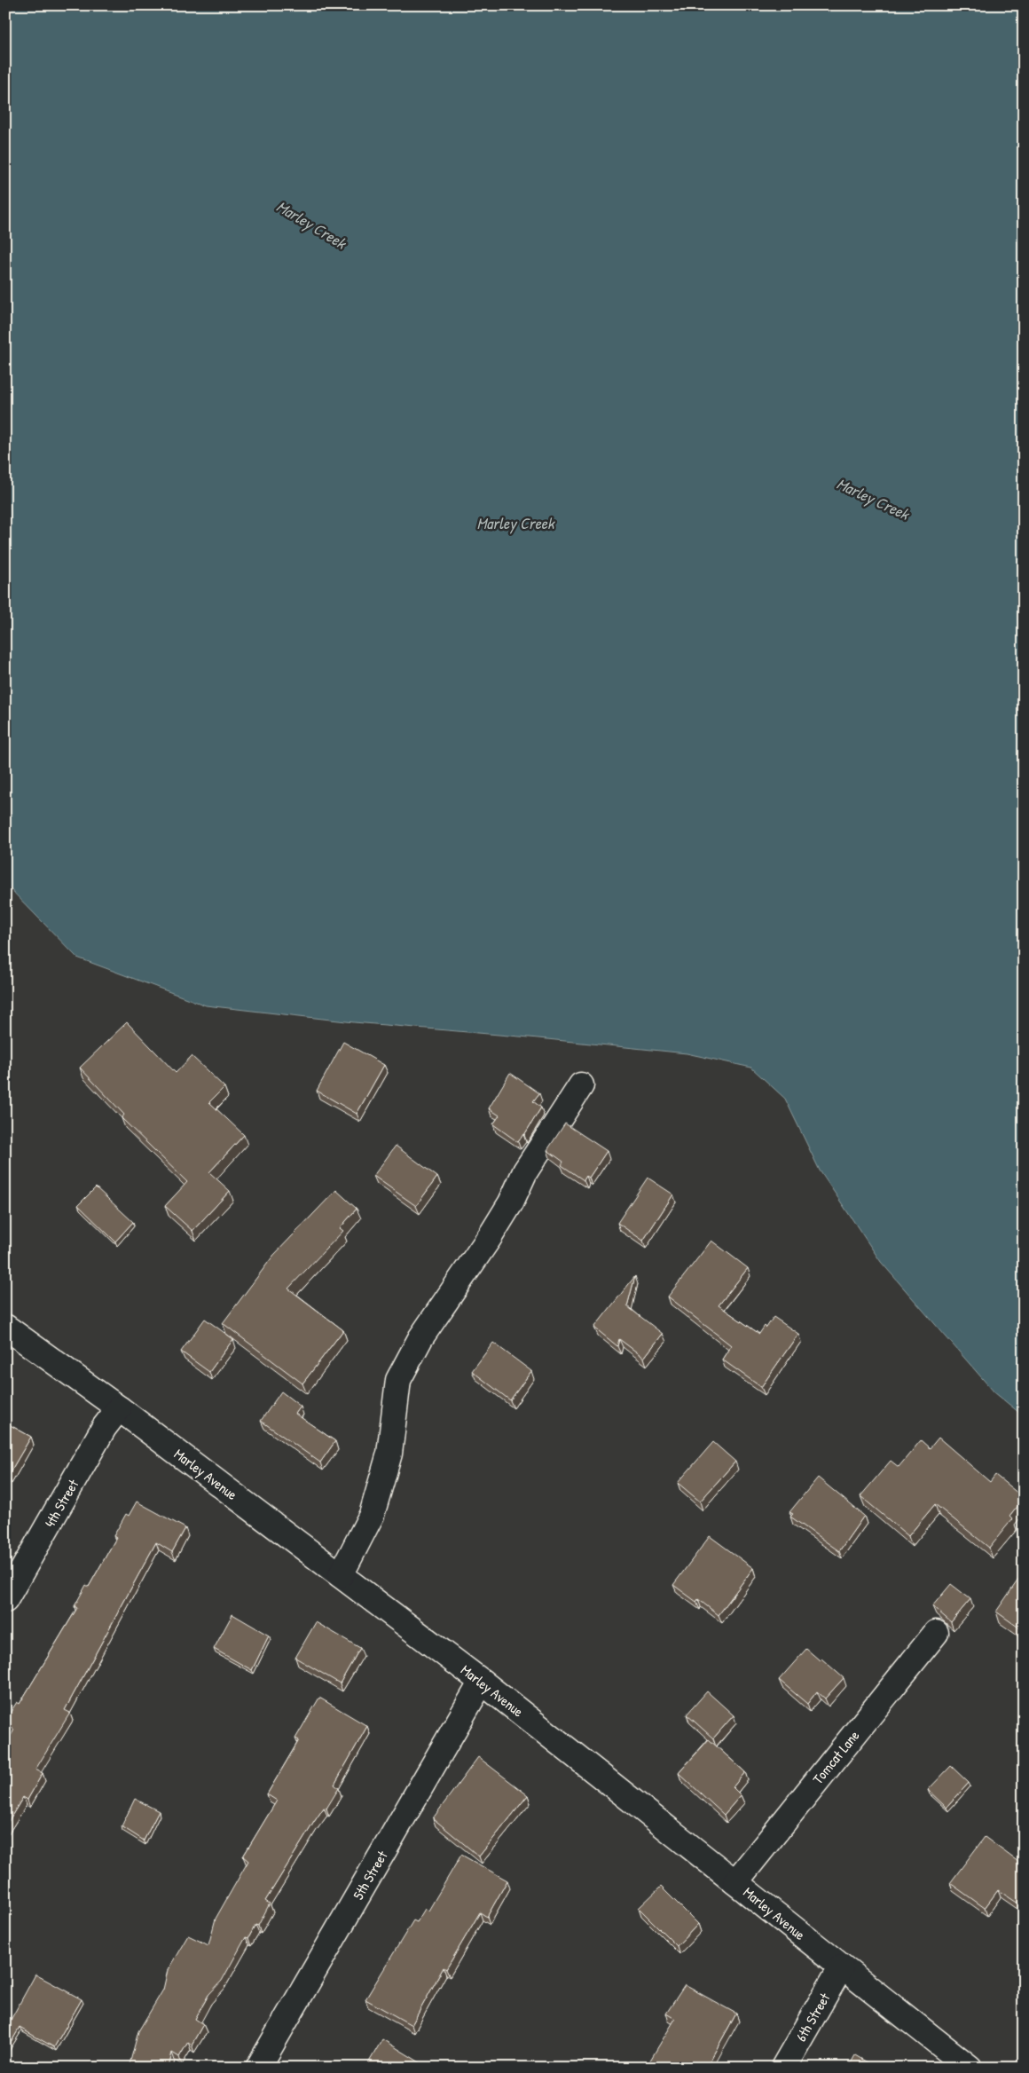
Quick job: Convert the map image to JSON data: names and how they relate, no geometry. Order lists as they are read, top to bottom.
{
  "streets": {
    "street": [
      "Marley Avenue",
      "4th Street",
      "Tomcat Lane",
      "5th Street",
      "6th Street"
    ]
  },
  "crossings": [
    ["Marley Avenue", "4th Street"],
    ["Marley Avenue", "Tomcat Lane"],
    ["Marley Avenue", "5th Street"],
    ["Marley Avenue", "6th Street"]
  ],
  "water": ["Marley Creek"]
}
